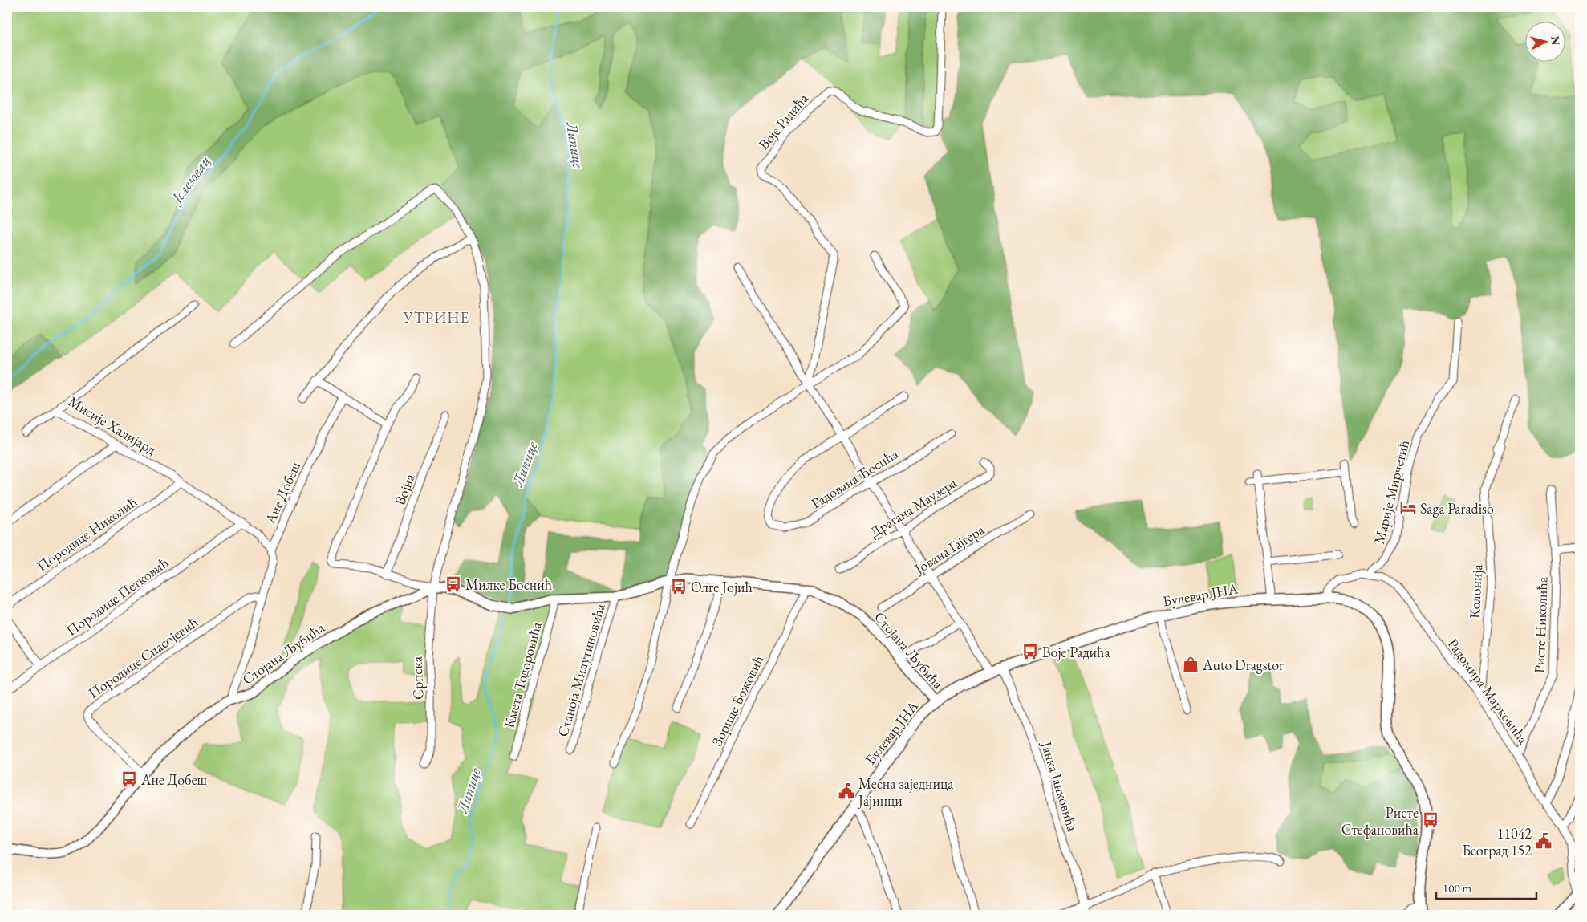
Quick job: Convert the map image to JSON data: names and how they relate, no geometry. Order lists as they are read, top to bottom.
{
  "streets": {
    "main road": ["Булевар ЈНА"],
    "street": [
      "Воје Радића",
      "Мисије Халијард",
      "Радована Ћосића",
      "Војна",
      "Марије Мирчетић",
      "Ане Добеш",
      "Драгана Маузера",
      "Породице Николић",
      "Јована Гајгера",
      "Колонија",
      "Породице Петковић",
      "Ристе Николића",
      "Стојана Љубића",
      "Породице Спасојевић",
      "Станоја Милутиновића",
      "Кмета Тодоровића",
      "Српска",
      "Радомира Марковића",
      "Зорице Божовић",
      "Јанка Јанковића"
    ]
  },
  "crossings": [
    ["Мисије Халијард", "Ане Добеш"],
    ["Мисије Халијард", "Породице Николић"],
    ["Мисије Халијард", "Породице Петковић"],
    ["Марије Мирчетић", "Радомира Марковића"],
    ["Ане Добеш", "Стојана Љубића"],
    ["Ане Добеш", "Породице Спасојевић"],
    ["Колонија", "Радомира Марковића"],
    ["Булевар ЈНА", "Стојана Љубића"],
    ["Булевар ЈНА", "Радомира Марковића"],
    ["Булевар ЈНА", "Јанка Јанковића"],
    ["Ристе Николића", "Радомира Марковића"],
    ["Стојана Љубића", "Породице Спасојевић"],
    ["Стојана Љубића", "Станоја Милутиновића"],
    ["Стојана Љубића", "Кмета Тодоровића"],
    ["Стојана Љубића", "Српска"],
    ["Стојана Љубића", "Зорице Божовић"]
  ],
  "districts": ["УТРИНЕ"],
  "water": ["Липице", "Јелезовац"],
  "places": {
    "hotel": ["Saga Paradiso"],
    "bus stop": [
      "Милке Боснић",
      "Олге Јојић",
      "Воје Радића",
      "Ане Добеш",
      "Ристе Стефановића"
    ],
    "shop": ["Auto Dragstor"],
    "public building": ["Месна заједница Јајинци", "11042 Београд 152"]
  },
  "scale_bar": "100 m",
  "north": "right"
}
